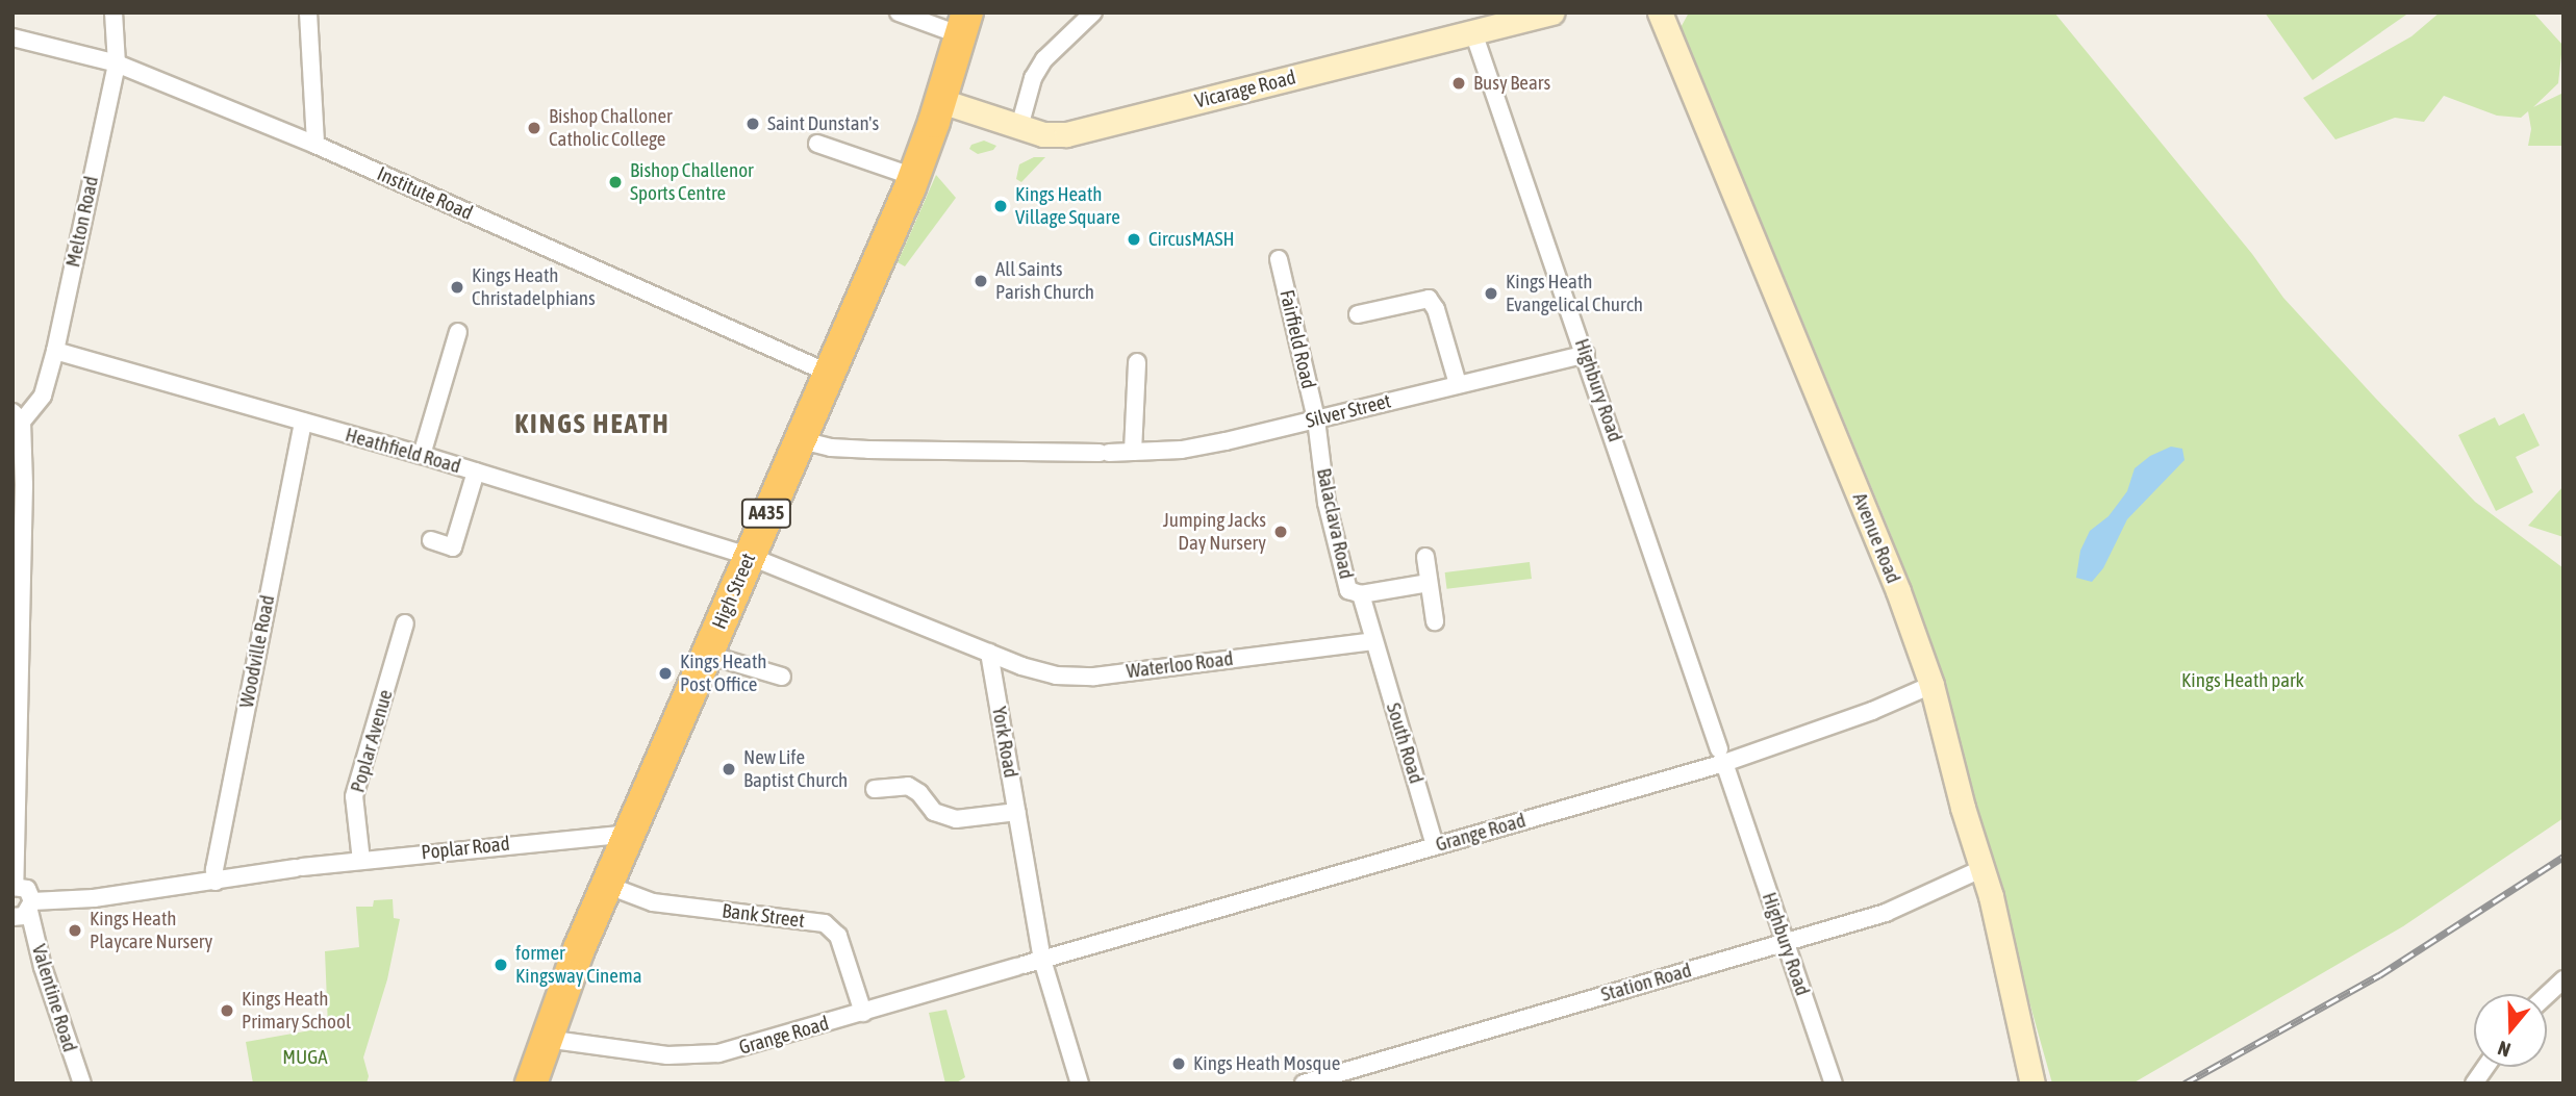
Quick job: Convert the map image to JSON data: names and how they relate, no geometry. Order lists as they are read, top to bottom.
{
  "streets": {
    "highway": ["A435", "High Street"],
    "street": [
      "Vicarage Road",
      "Institute Road",
      "Melton Road",
      "Fairfield Road",
      "Highbury Road",
      "Silver Street",
      "Heathfield Road",
      "Balaclava Road",
      "Avenue Road",
      "Woodville Road",
      "Waterloo Road",
      "Poplar Avenue",
      "York Road",
      "South Road",
      "Grange Road",
      "Poplar Road",
      "Bank Street",
      "Station Road",
      "Valentine Road"
    ]
  },
  "crossings": [
    ["Vicarage Road", "Highbury Road"],
    ["Vicarage Road", "A435"],
    ["Vicarage Road", "High Street"],
    ["Institute Road", "Melton Road"],
    ["Institute Road", "High Street"],
    ["Melton Road", "Heathfield Road"],
    ["Fairfield Road", "Silver Street"],
    ["Fairfield Road", "Balaclava Road"],
    ["Highbury Road", "Silver Street"],
    ["Highbury Road", "Grange Road"],
    ["Highbury Road", "Station Road"],
    ["Silver Street", "Balaclava Road"],
    ["Silver Street", "High Street"],
    ["Heathfield Road", "High Street"],
    ["Heathfield Road", "Woodville Road"],
    ["A435", "High Street"],
    ["Balaclava Road", "South Road"],
    ["Avenue Road", "Grange Road"],
    ["Avenue Road", "Station Road"],
    ["High Street", "Grange Road"],
    ["High Street", "Poplar Road"],
    ["High Street", "Bank Street"],
    ["Woodville Road", "Poplar Road"],
    ["Waterloo Road", "York Road"],
    ["Waterloo Road", "South Road"],
    ["Poplar Avenue", "Poplar Road"],
    ["York Road", "Grange Road"],
    ["South Road", "Grange Road"],
    ["Grange Road", "Bank Street"],
    ["Poplar Road", "Valentine Road"]
  ],
  "districts": ["KINGS HEATH"],
  "parks": ["Kings Heath park", "MUGA"],
  "places": [
    "Busy Bears",
    "Saint Dunstan's",
    "Bishop Challoner Catholic College",
    "Bishop Challenor Sports Centre",
    "Kings Heath Village Square",
    "CircusMASH",
    "All Saints Parish Church",
    "Kings Heath Christadelphians",
    "Kings Heath Evangelical Church",
    "Jumping Jacks Day Nursery",
    "Kings Heath Post Office",
    "New Life Baptist Church",
    "Kings Heath Playcare Nursery",
    "former Kingsway Cinema",
    "Kings Heath Primary School",
    "Kings Heath Mosque"
  ],
  "north": "bottom"
}
